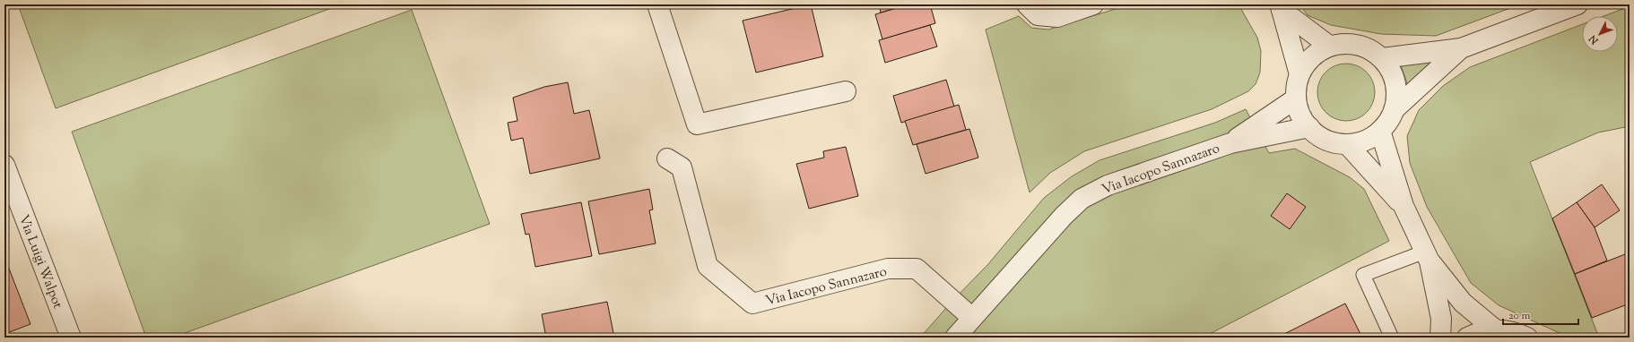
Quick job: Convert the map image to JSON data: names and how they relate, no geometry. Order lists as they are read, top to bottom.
{
  "streets": {
    "street": ["Via Iacopo Sannazaro", "Via Luigi Walpot"]
  },
  "scale_bar": "20 m",
  "north": "bottom left"
}
